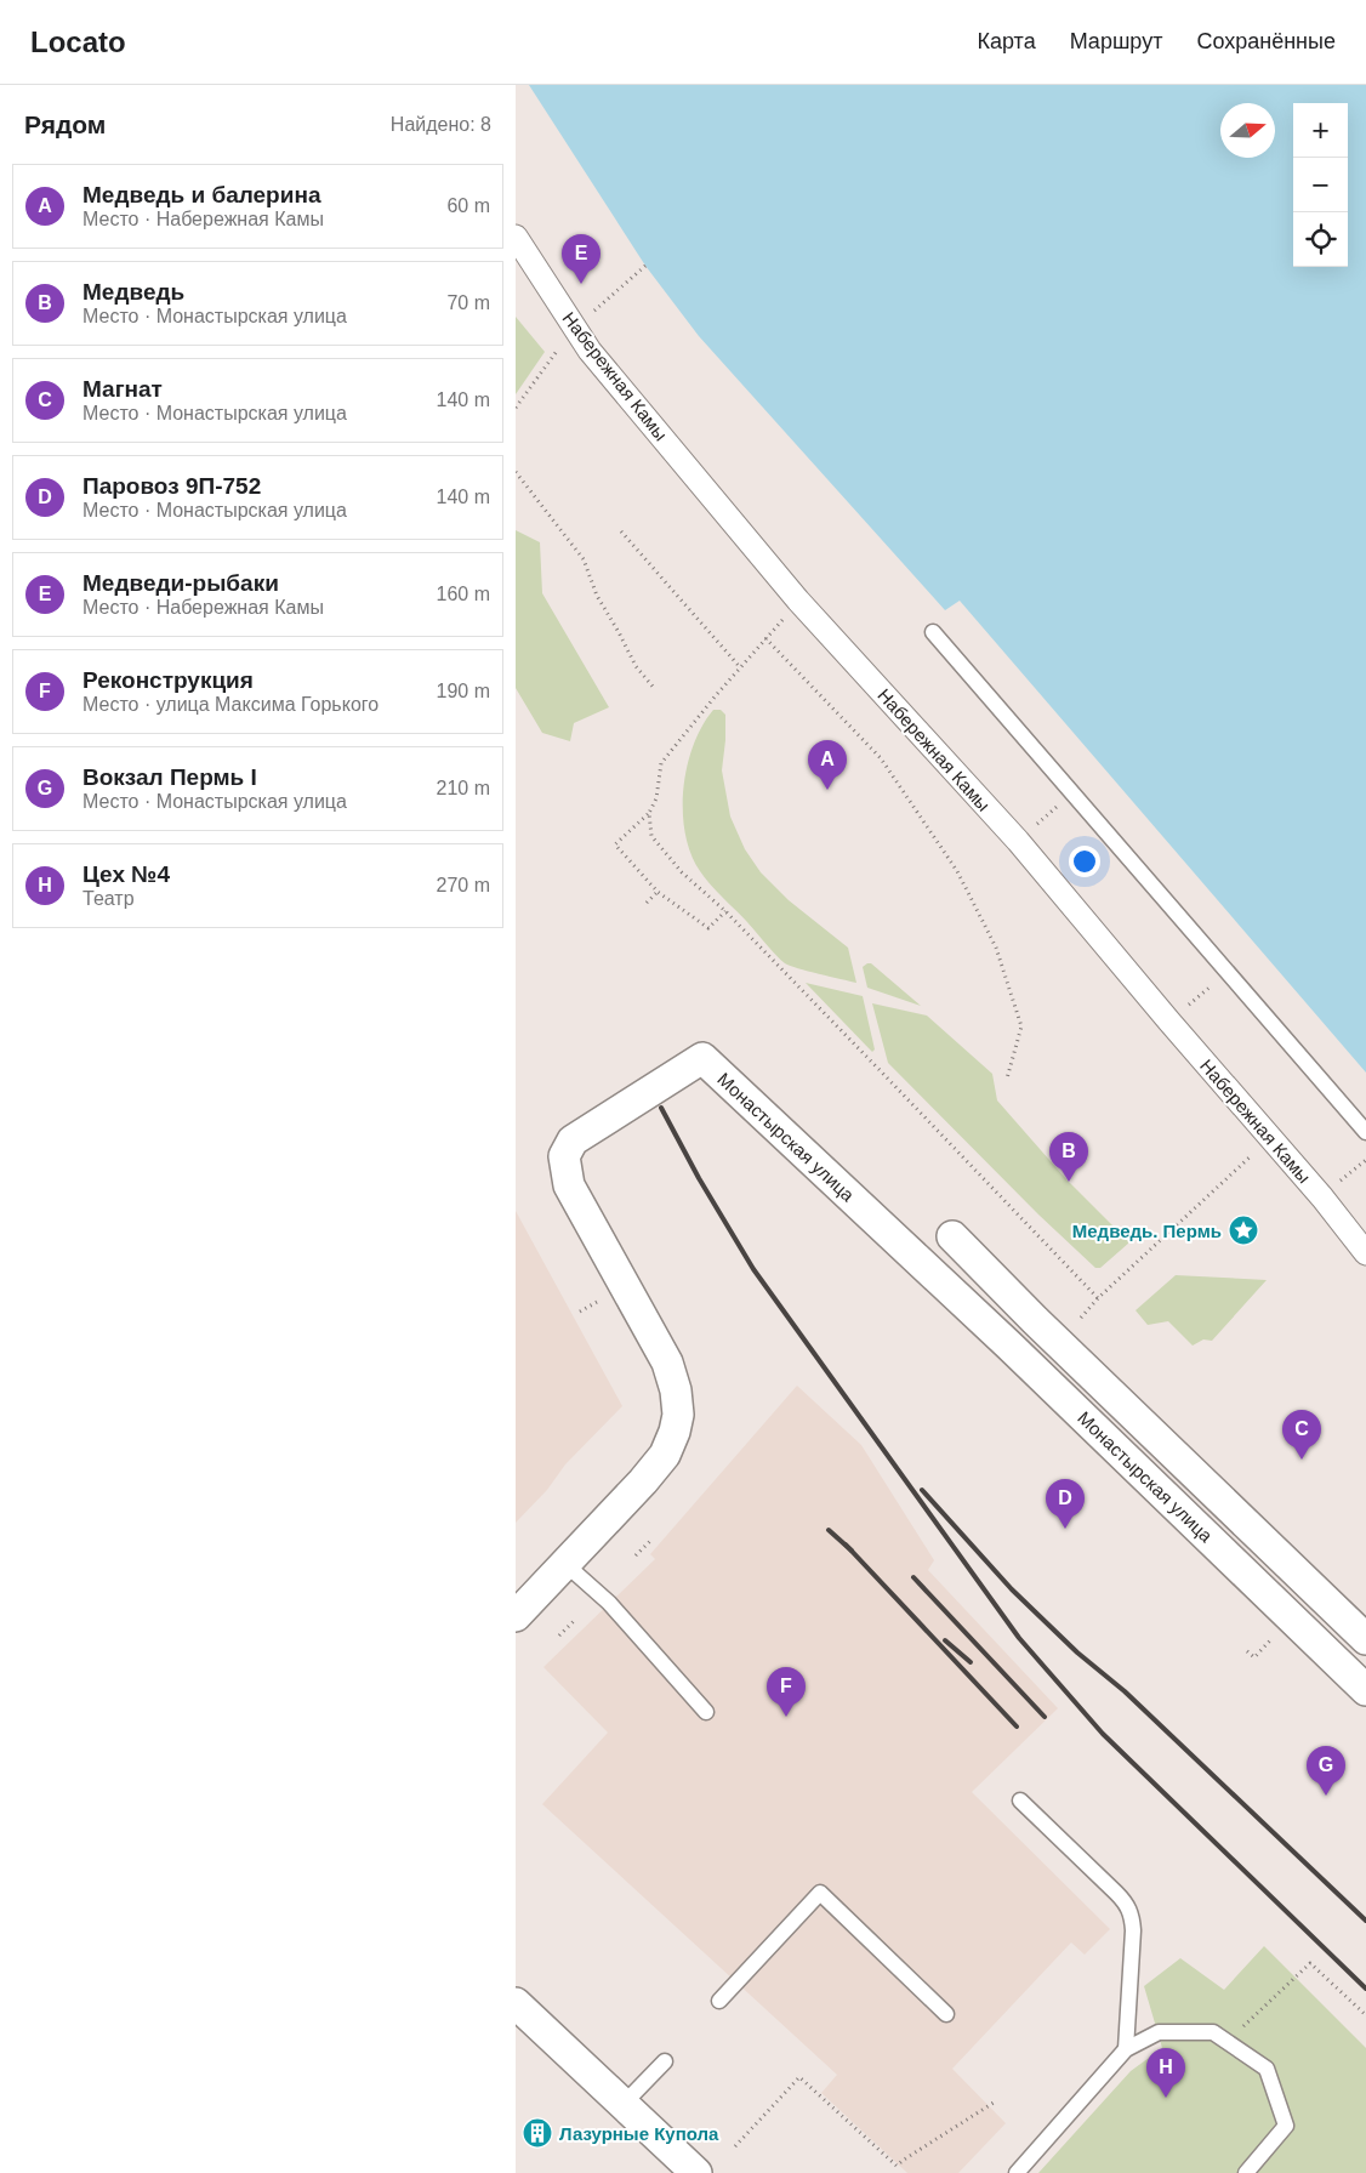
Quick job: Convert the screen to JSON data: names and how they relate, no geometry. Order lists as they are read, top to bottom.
{
  "streets": {
    "street": ["Набережная Камы", "Монастырская улица"]
  },
  "places": {
    "place": ["Медведь. Пермь"],
    "building": ["Лазурные Купола"]
  },
  "north": "right",
  "page": {
    "header": "Locato",
    "nav": ["Карта", "Маршрут", "Сохранённые"],
    "heading": ["Рядом", "Найдено: 8"],
    "map_buttons": ["+", "−"],
    "list": [
      {
        "mark": "A",
        "name": "Медведь и балерина",
        "note": "Место · Набережная Камы",
        "value": "60 m"
      },
      {
        "mark": "B",
        "name": "Медведь",
        "note": "Место · Монастырская улица",
        "value": "70 m"
      },
      {
        "mark": "C",
        "name": "Магнат",
        "note": "Место · Монастырская улица",
        "value": "140 m"
      },
      {
        "mark": "D",
        "name": "Паровоз 9П-752",
        "note": "Место · Монастырская улица",
        "value": "140 m"
      },
      {
        "mark": "E",
        "name": "Медведи-рыбаки",
        "note": "Место · Набережная Камы",
        "value": "160 m"
      },
      {
        "mark": "F",
        "name": "Реконструкция",
        "note": "Место · улица Максима Горького",
        "value": "190 m"
      },
      {
        "mark": "G",
        "name": "Вокзал Пермь I",
        "note": "Место · Монастырская улица",
        "value": "210 m"
      },
      {
        "mark": "H",
        "name": "Цех №4",
        "note": "Театр",
        "value": "270 m"
      }
    ],
    "pins": [
      "E",
      "A",
      "B",
      "C",
      "D",
      "F",
      "G",
      "H"
    ]
  }
}
